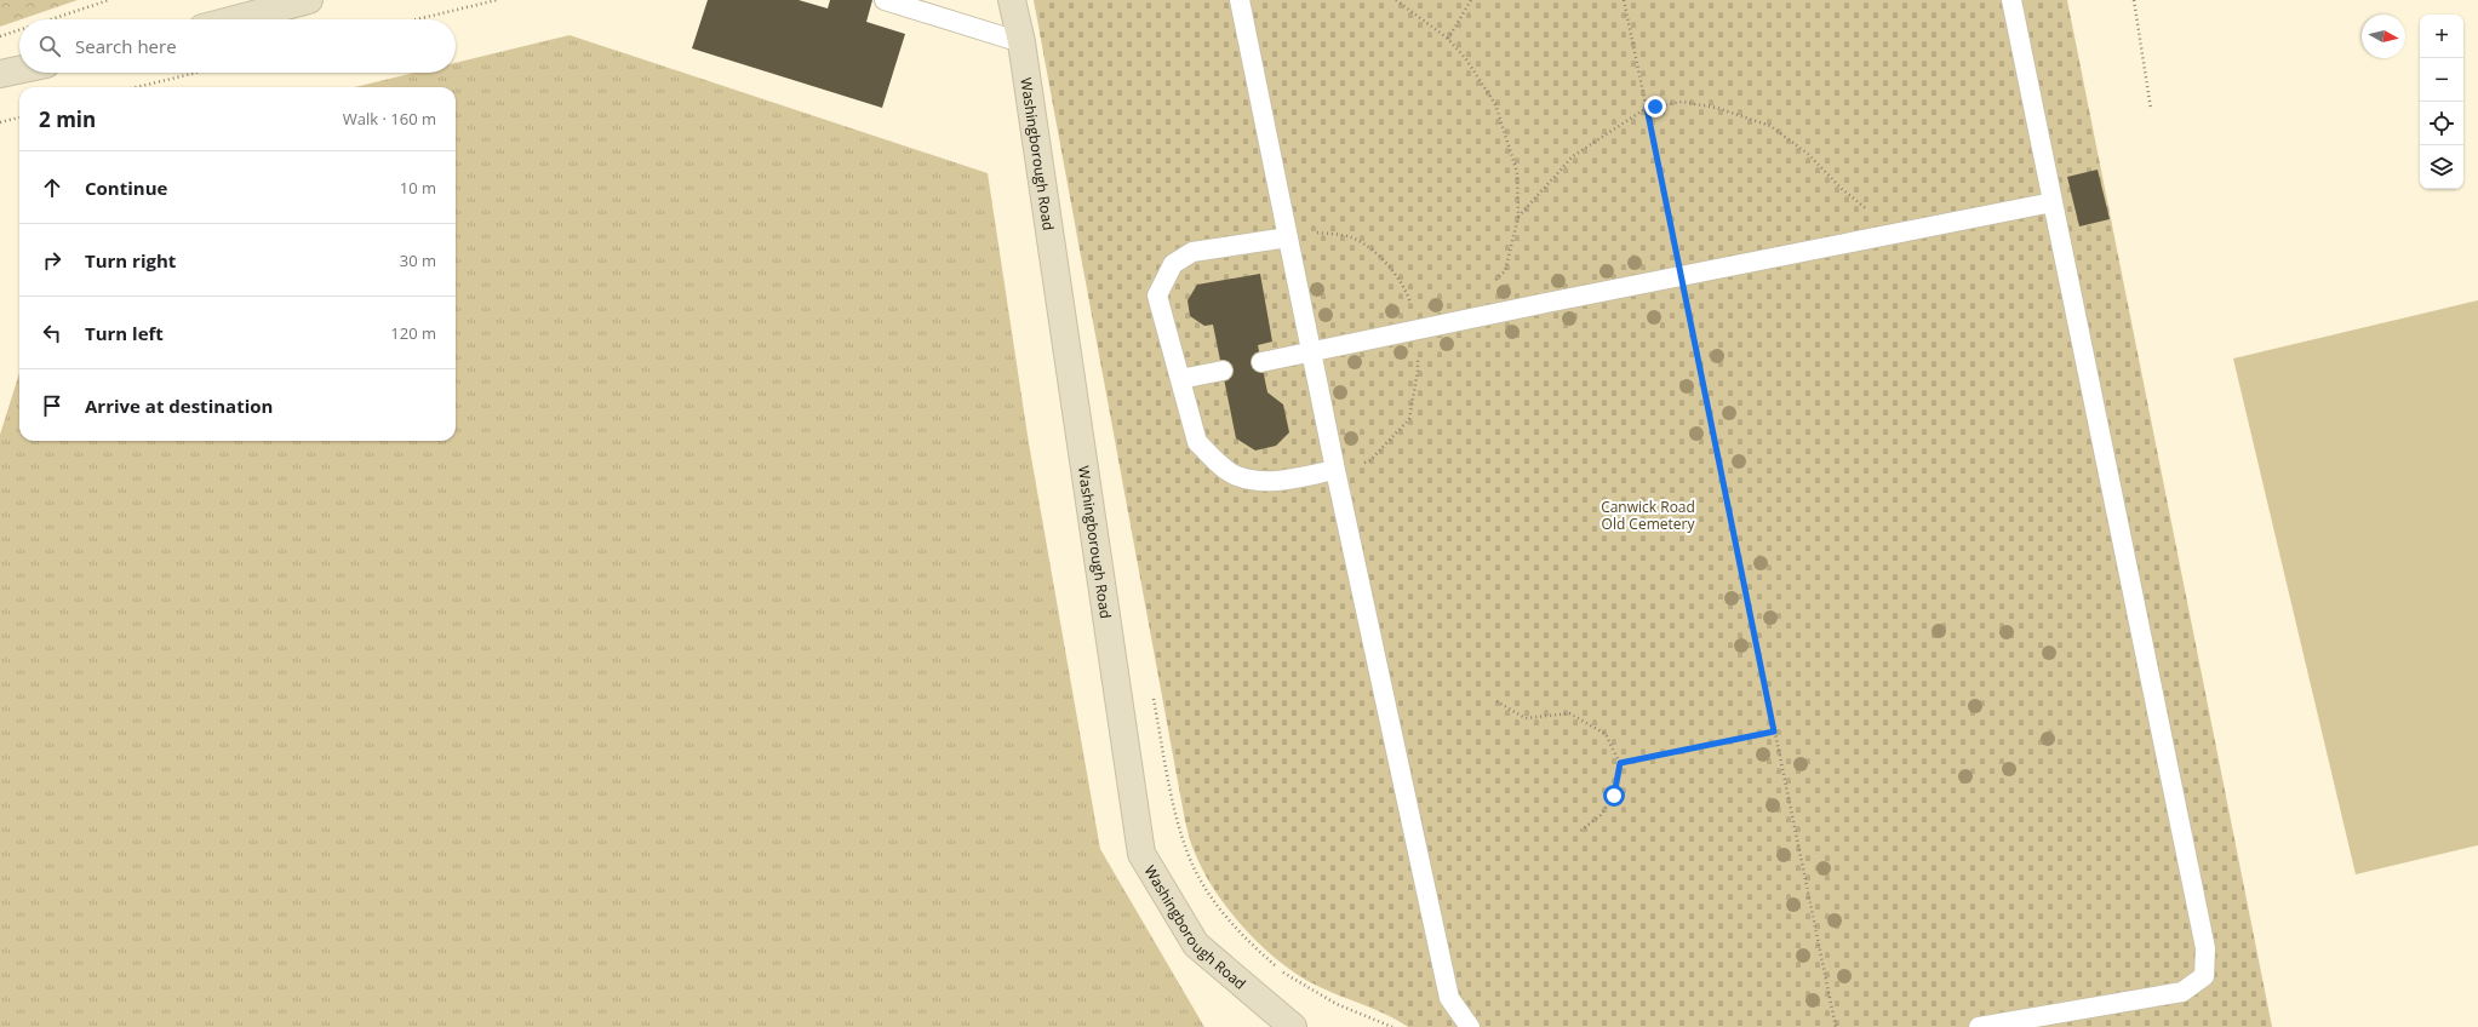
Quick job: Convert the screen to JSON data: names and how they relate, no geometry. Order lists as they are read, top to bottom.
{
  "streets": {
    "main road": ["Washingborough Road"]
  },
  "parks": ["Canwick Road Old Cemetery"],
  "north": "right",
  "page": {
    "map_buttons": ["+", "−"],
    "search": "Search here",
    "heading": ["2 min", "Walk · 160 m"],
    "list": [
      ["Continue", "10 m"],
      ["Turn right", "30 m"],
      ["Turn left", "120 m"],
      "Arrive at destination"
    ]
  }
}
